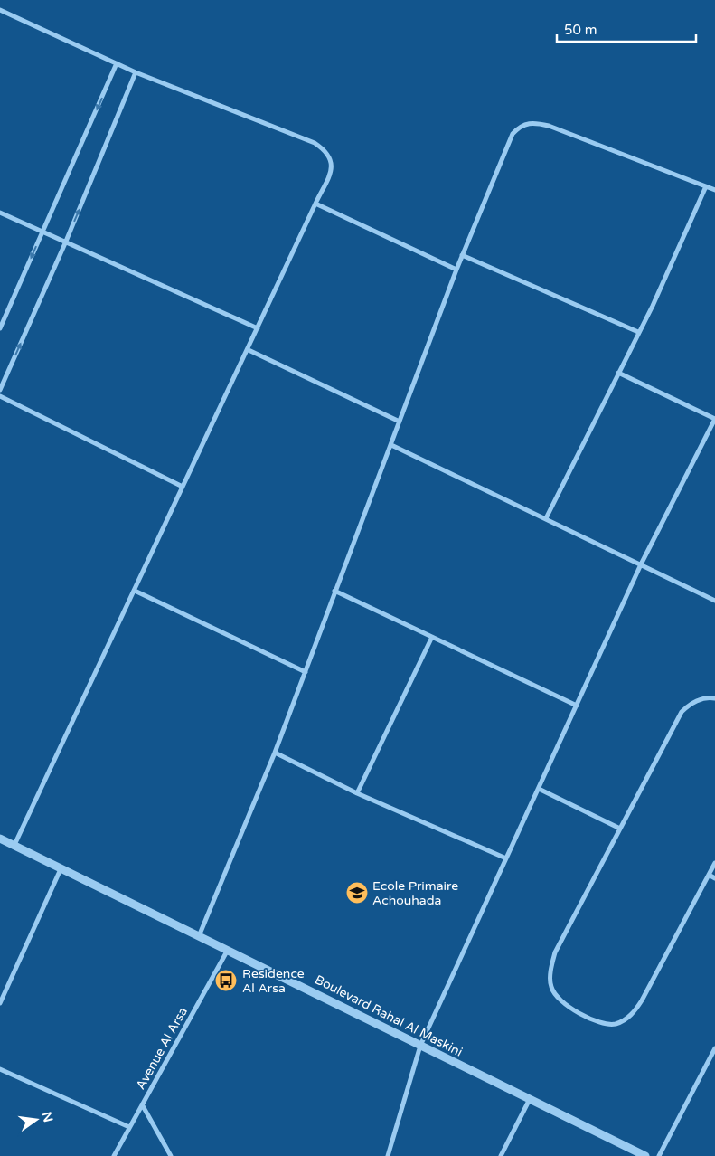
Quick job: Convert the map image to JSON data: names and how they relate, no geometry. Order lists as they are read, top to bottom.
{
  "streets": {
    "street": ["Boulevard Rahal Al Maskini", "Avenue Al Arsa"]
  },
  "crossings": [
    ["Boulevard Rahal Al Maskini", "Avenue Al Arsa"]
  ],
  "places": {
    "school or university": ["Ecole Primaire Achouhada"],
    "bus stop": ["Residence Al Arsa"]
  },
  "scale_bar": "50 m",
  "north": "right"
}
